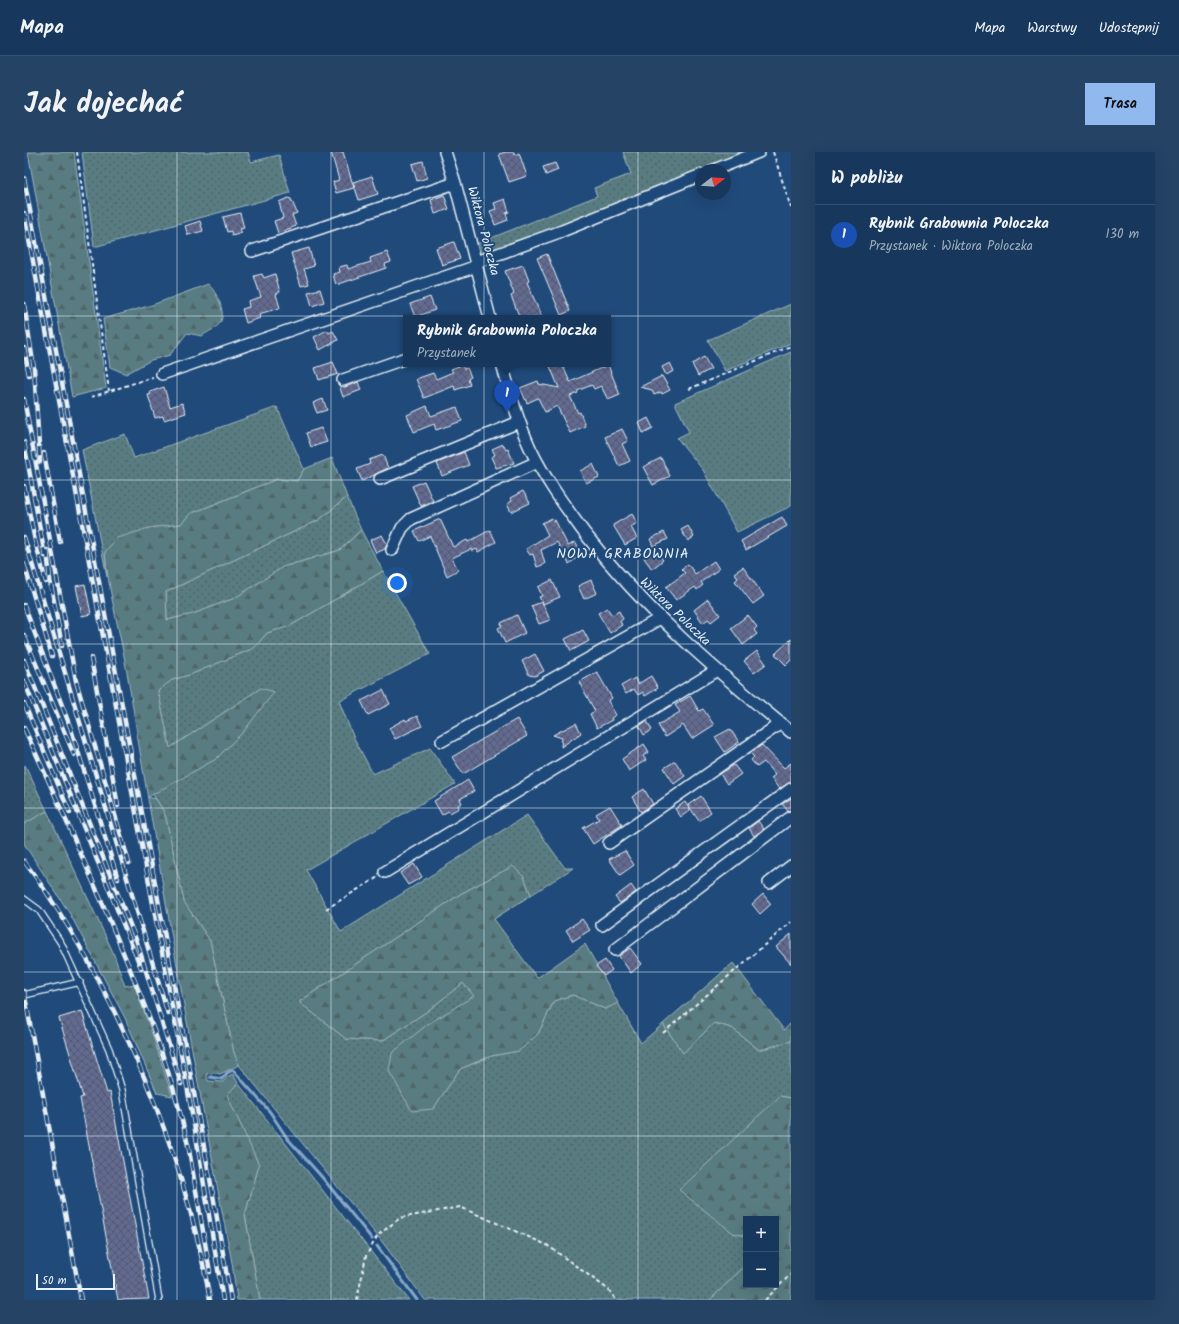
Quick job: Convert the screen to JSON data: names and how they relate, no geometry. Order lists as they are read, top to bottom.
{
  "streets": {
    "street": ["Wiktora Poloczka"]
  },
  "districts": ["NOWA GRABOWNIA"],
  "scale_bar": "50 m",
  "north": "right",
  "page": {
    "header": "Mapa",
    "nav": ["Mapa", "Warstwy", "Udostępnij"],
    "title": "Jak dojechać",
    "buttons": "Trasa",
    "heading": "W pobliżu",
    "list": [
      {
        "mark": "1",
        "name": "Rybnik Grabownia Poloczka",
        "note": "Przystanek · Wiktora Poloczka",
        "value": "130 m"
      }
    ],
    "popup": ["Rybnik Grabownia Poloczka", "Przystanek"],
    "pins": "1",
    "map_buttons": ["+", "−"],
    "scale": "50 m"
  }
}
